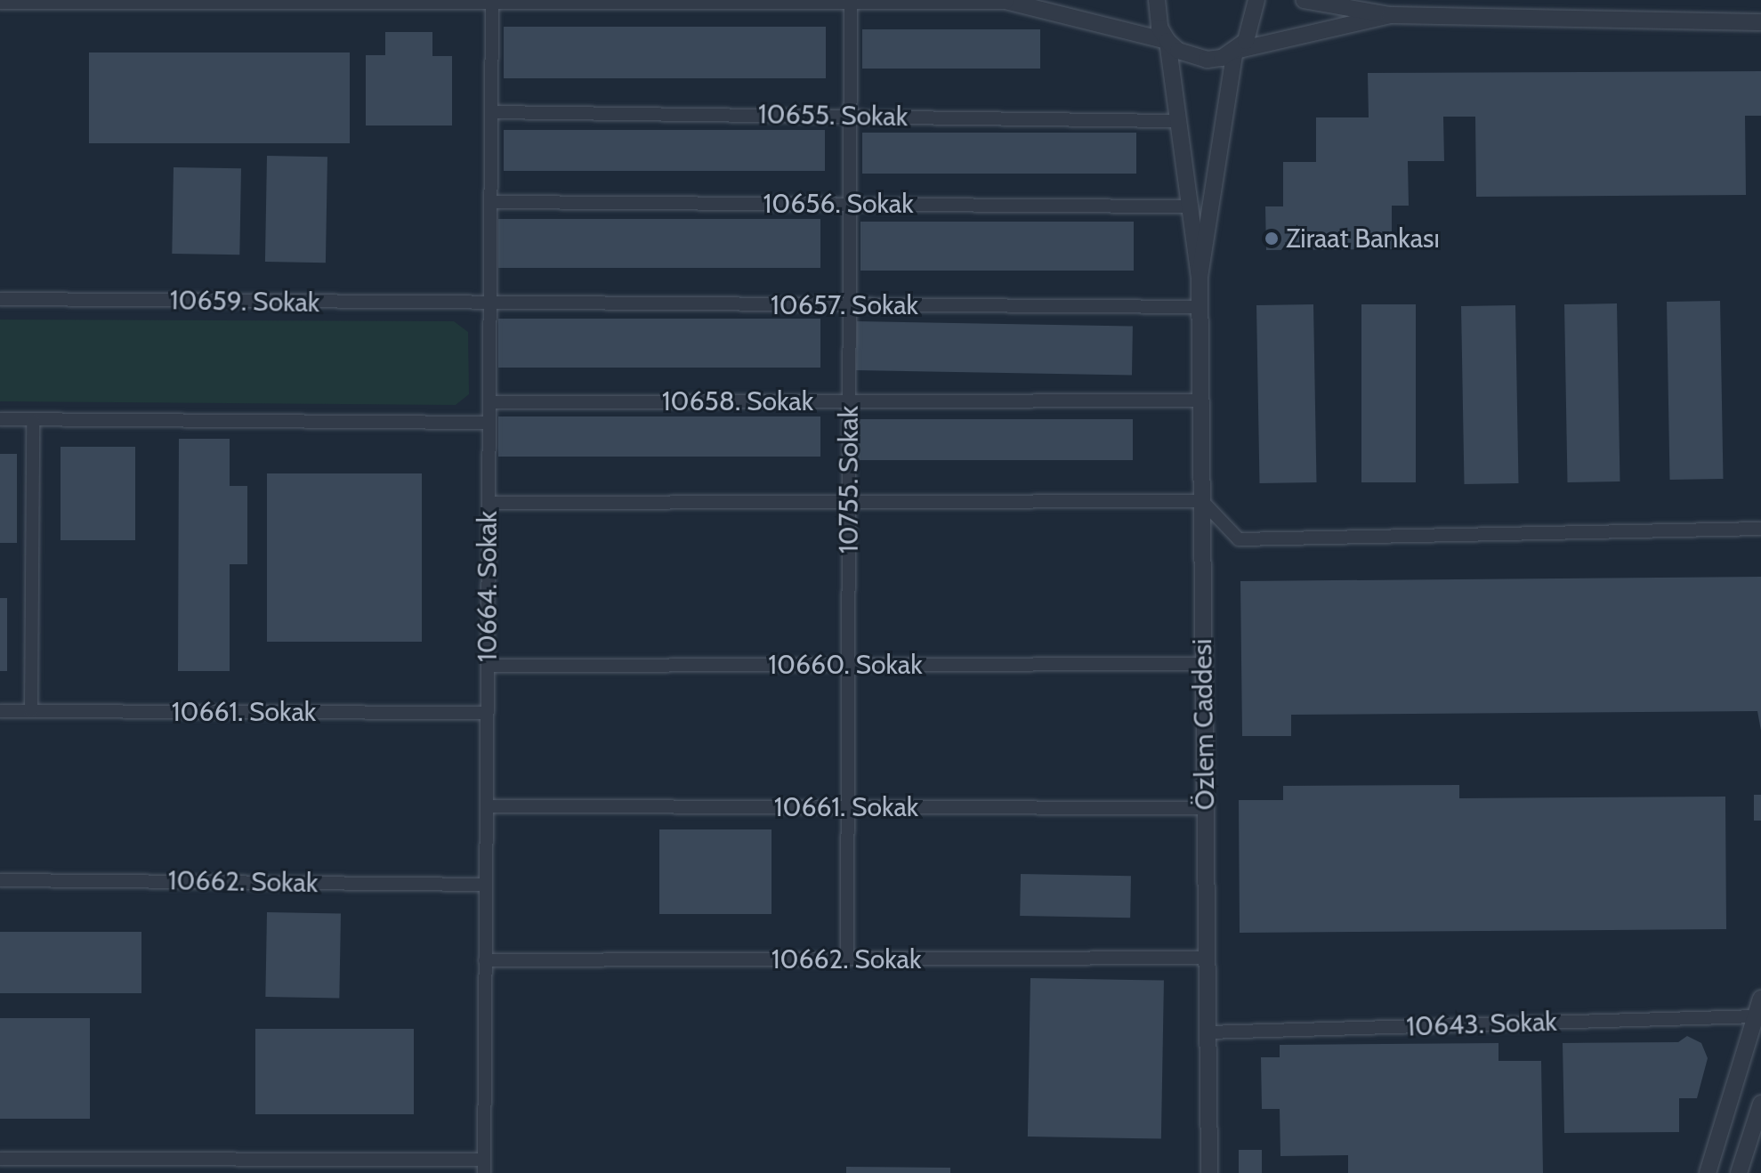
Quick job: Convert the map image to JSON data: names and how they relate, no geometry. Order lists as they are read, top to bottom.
{
  "streets": {
    "street": [
      "10655. Sokak",
      "10656. Sokak",
      "10659. Sokak",
      "10657. Sokak",
      "10658. Sokak",
      "10755. Sokak",
      "10664. Sokak",
      "10660. Sokak",
      "10661. Sokak",
      "Özlem Caddesi",
      "10662. Sokak",
      "10643. Sokak"
    ]
  },
  "crossings": [
    ["10655. Sokak", "10755. Sokak"],
    ["10655. Sokak", "10664. Sokak"],
    ["10655. Sokak", "Özlem Caddesi"],
    ["10656. Sokak", "10755. Sokak"],
    ["10656. Sokak", "10664. Sokak"],
    ["10656. Sokak", "Özlem Caddesi"],
    ["10659. Sokak", "10657. Sokak"],
    ["10659. Sokak", "10664. Sokak"],
    ["10657. Sokak", "10755. Sokak"],
    ["10657. Sokak", "10664. Sokak"],
    ["10657. Sokak", "Özlem Caddesi"],
    ["10658. Sokak", "10755. Sokak"],
    ["10658. Sokak", "10664. Sokak"],
    ["10658. Sokak", "Özlem Caddesi"],
    ["10755. Sokak", "10660. Sokak"],
    ["10755. Sokak", "10661. Sokak"],
    ["10755. Sokak", "10662. Sokak"],
    ["10664. Sokak", "10660. Sokak"],
    ["10664. Sokak", "10661. Sokak"],
    ["10664. Sokak", "10662. Sokak"],
    ["10660. Sokak", "Özlem Caddesi"],
    ["10661. Sokak", "Özlem Caddesi"],
    ["Özlem Caddesi", "10662. Sokak"],
    ["Özlem Caddesi", "10643. Sokak"]
  ],
  "places": ["Ziraat Bankası"]
}
